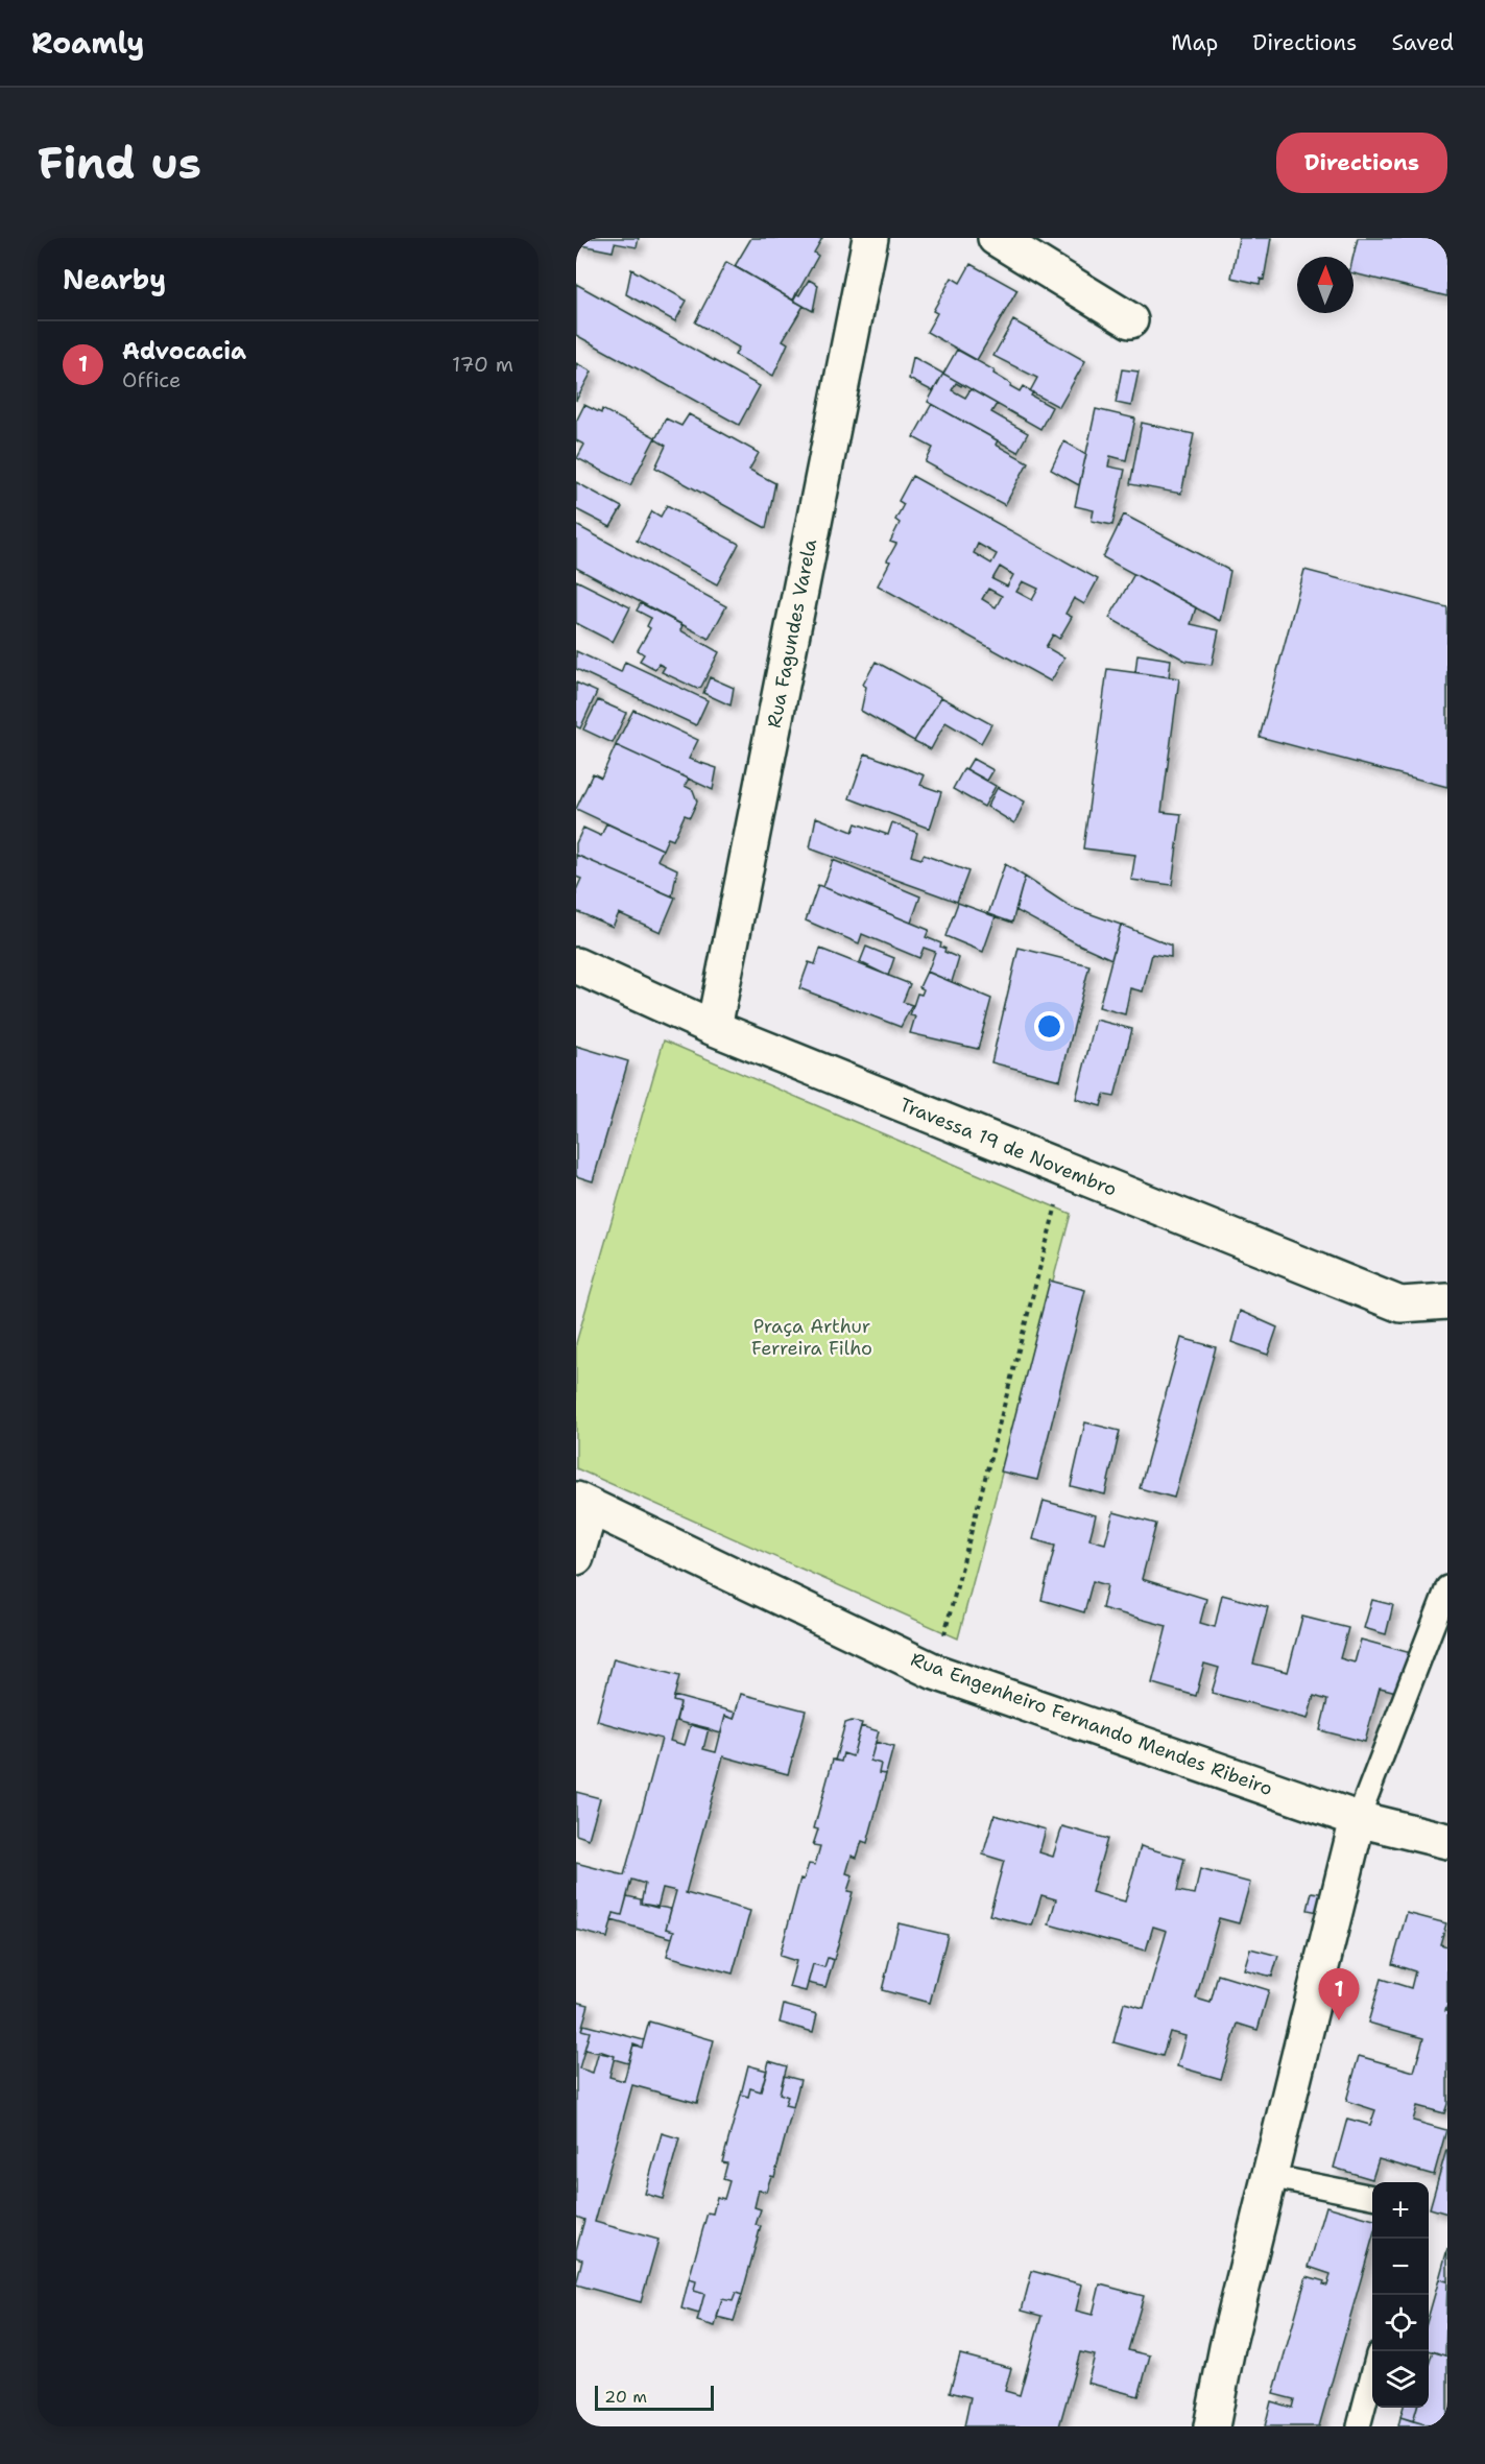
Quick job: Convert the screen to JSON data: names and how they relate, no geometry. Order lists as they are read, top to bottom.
{
  "streets": {
    "street": ["Rua Fagundes Varela", "Travessa 19 de Novembro", "Rua Engenheiro Fernando Mendes Ribeiro"]
  },
  "crossings": [
    ["Rua Fagundes Varela", "Travessa 19 de Novembro"]
  ],
  "parks": ["Praça Arthur Ferreira Filho"],
  "scale_bar": "20 m",
  "north": "top",
  "page": {
    "header": "Roamly",
    "nav": ["Map", "Directions", "Saved"],
    "buttons": "Directions",
    "title": "Find us",
    "heading": "Nearby",
    "list": [
      {
        "mark": "1",
        "name": "Advocacia",
        "note": "Office",
        "value": "170 m"
      }
    ],
    "pins": "1",
    "map_buttons": ["+", "−"],
    "scale": "20 m"
  }
}
